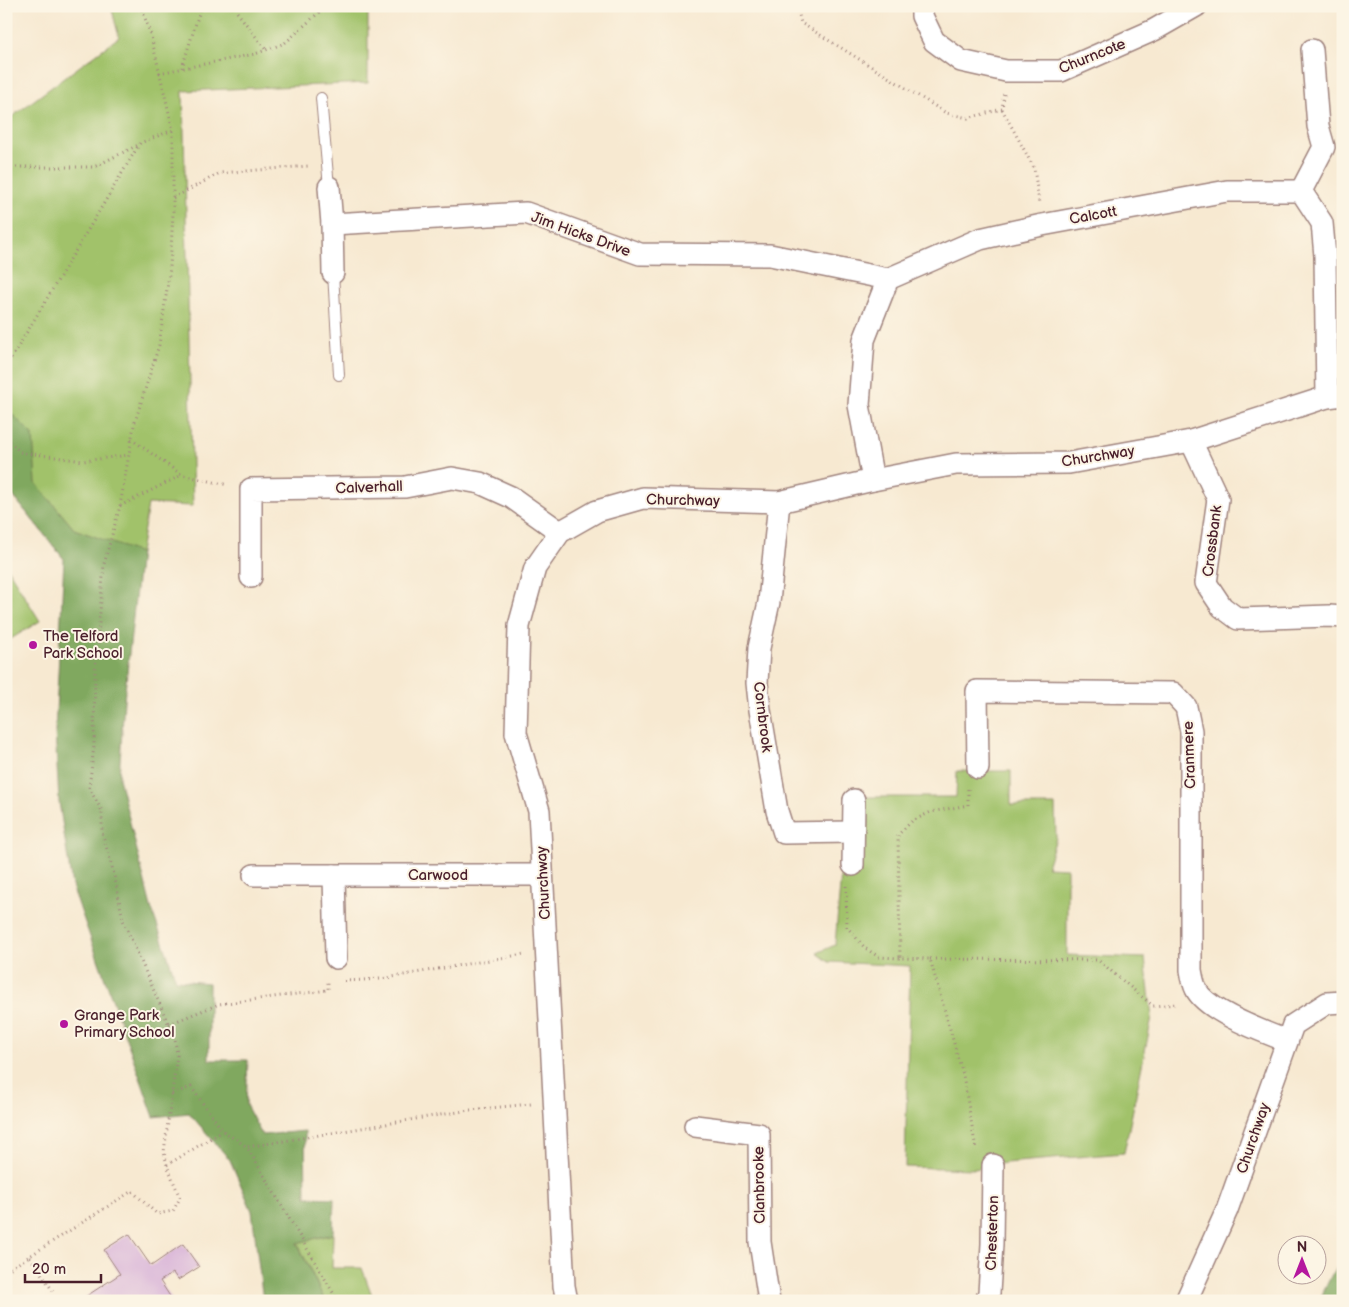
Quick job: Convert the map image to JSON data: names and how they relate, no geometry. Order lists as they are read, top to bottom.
{
  "streets": {
    "street": [
      "Churncote",
      "Calcott",
      "Jim Hicks Drive",
      "Churchway",
      "Calverhall",
      "Crossbank",
      "Cornbrook",
      "Cranmere",
      "Carwood",
      "Clanbrooke",
      "Chesterton"
    ]
  },
  "crossings": [
    ["Calcott", "Jim Hicks Drive"],
    ["Churchway", "Calverhall"],
    ["Churchway", "Crossbank"],
    ["Churchway", "Cornbrook"],
    ["Churchway", "Carwood"]
  ],
  "places": ["The Telford Park School", "Grange Park Primary School"],
  "scale_bar": "20 m",
  "north": "top"
}
